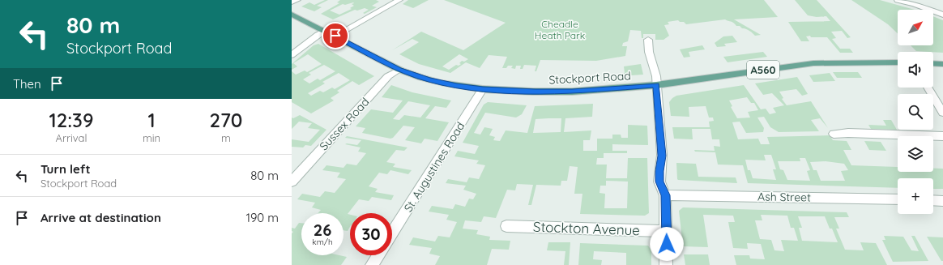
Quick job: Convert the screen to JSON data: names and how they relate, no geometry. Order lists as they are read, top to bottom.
{
  "streets": {
    "main road": ["A560", "Stockport Road"],
    "street": [
      "Sussex Road",
      "St. Augustines Road",
      "Ash Street",
      "Stockton Avenue"
    ]
  },
  "crossings": [
    ["Stockport Road", "Sussex Road"],
    ["Stockport Road", "St. Augustines Road"]
  ],
  "parks": ["Cheadle Heath Park"],
  "north": "top right",
  "page": {
    "turn": ["80 m", "Stockport Road"],
    "map_buttons": "+",
    "then": "Then",
    "eta": [
      "12:39",
      "Arrival",
      "1",
      "min",
      "270",
      "m"
    ],
    "list": [
      {
        "name": "Turn left",
        "note": "Stockport Road",
        "value": "80 m"
      },
      {
        "name": "Arrive at destination",
        "value": "190 m"
      }
    ],
    "speed": "26 km/h",
    "limit": "30"
  }
}
